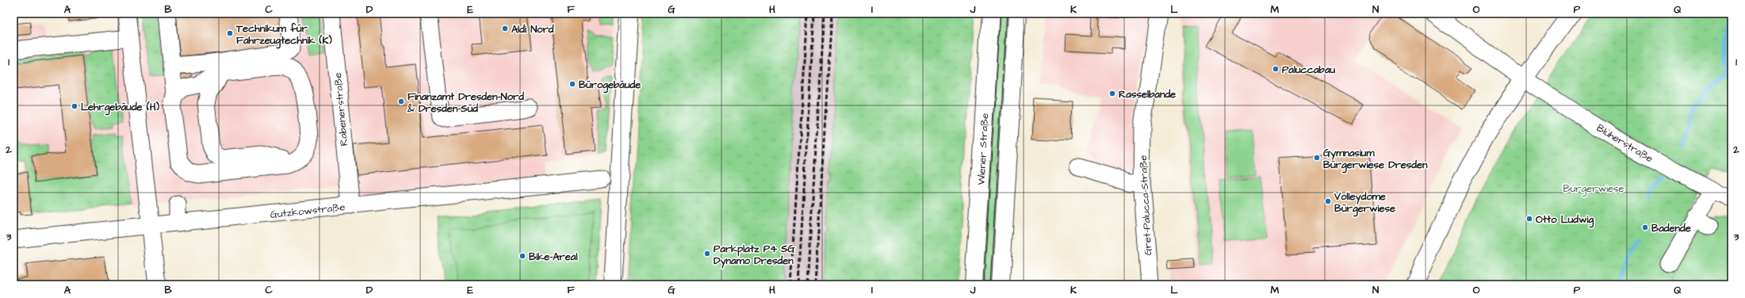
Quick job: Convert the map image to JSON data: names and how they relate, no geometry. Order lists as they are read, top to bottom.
{
  "streets": {
    "main road": ["Wiener Straße"],
    "street": [
      "Rabenerstraße",
      "Blüherstraße",
      "Gret-Palucca-Straße",
      "Gutzkowstraße"
    ]
  },
  "crossings": [
    ["Rabenerstraße", "Gutzkowstraße"]
  ],
  "parks": ["Bürgerwiese"],
  "places": [
    "Aldi Nord",
    "Technikum für Fahrzeugtechnik (K)",
    "Paluccabau",
    "Bürogebäude",
    "Rasselbande",
    "Finanzamt Dresden-Nord & Dresden-Süd",
    "Lehrgebäude (H)",
    "Gymnasium Bürgerwiese Dresden",
    "Volleydome Bürgerwiese",
    "Otto Ludwig",
    "Badende",
    "Parkplatz P4 SG Dynamo Dresden",
    "Bike-Areal"
  ],
  "grid": {
    "columns": [
      "A",
      "B",
      "C",
      "D",
      "E",
      "F",
      "G",
      "H",
      "I",
      "J",
      "K",
      "L",
      "M",
      "N",
      "O",
      "P",
      "Q"
    ],
    "rows": ["1", "2", "3"]
  }
}
